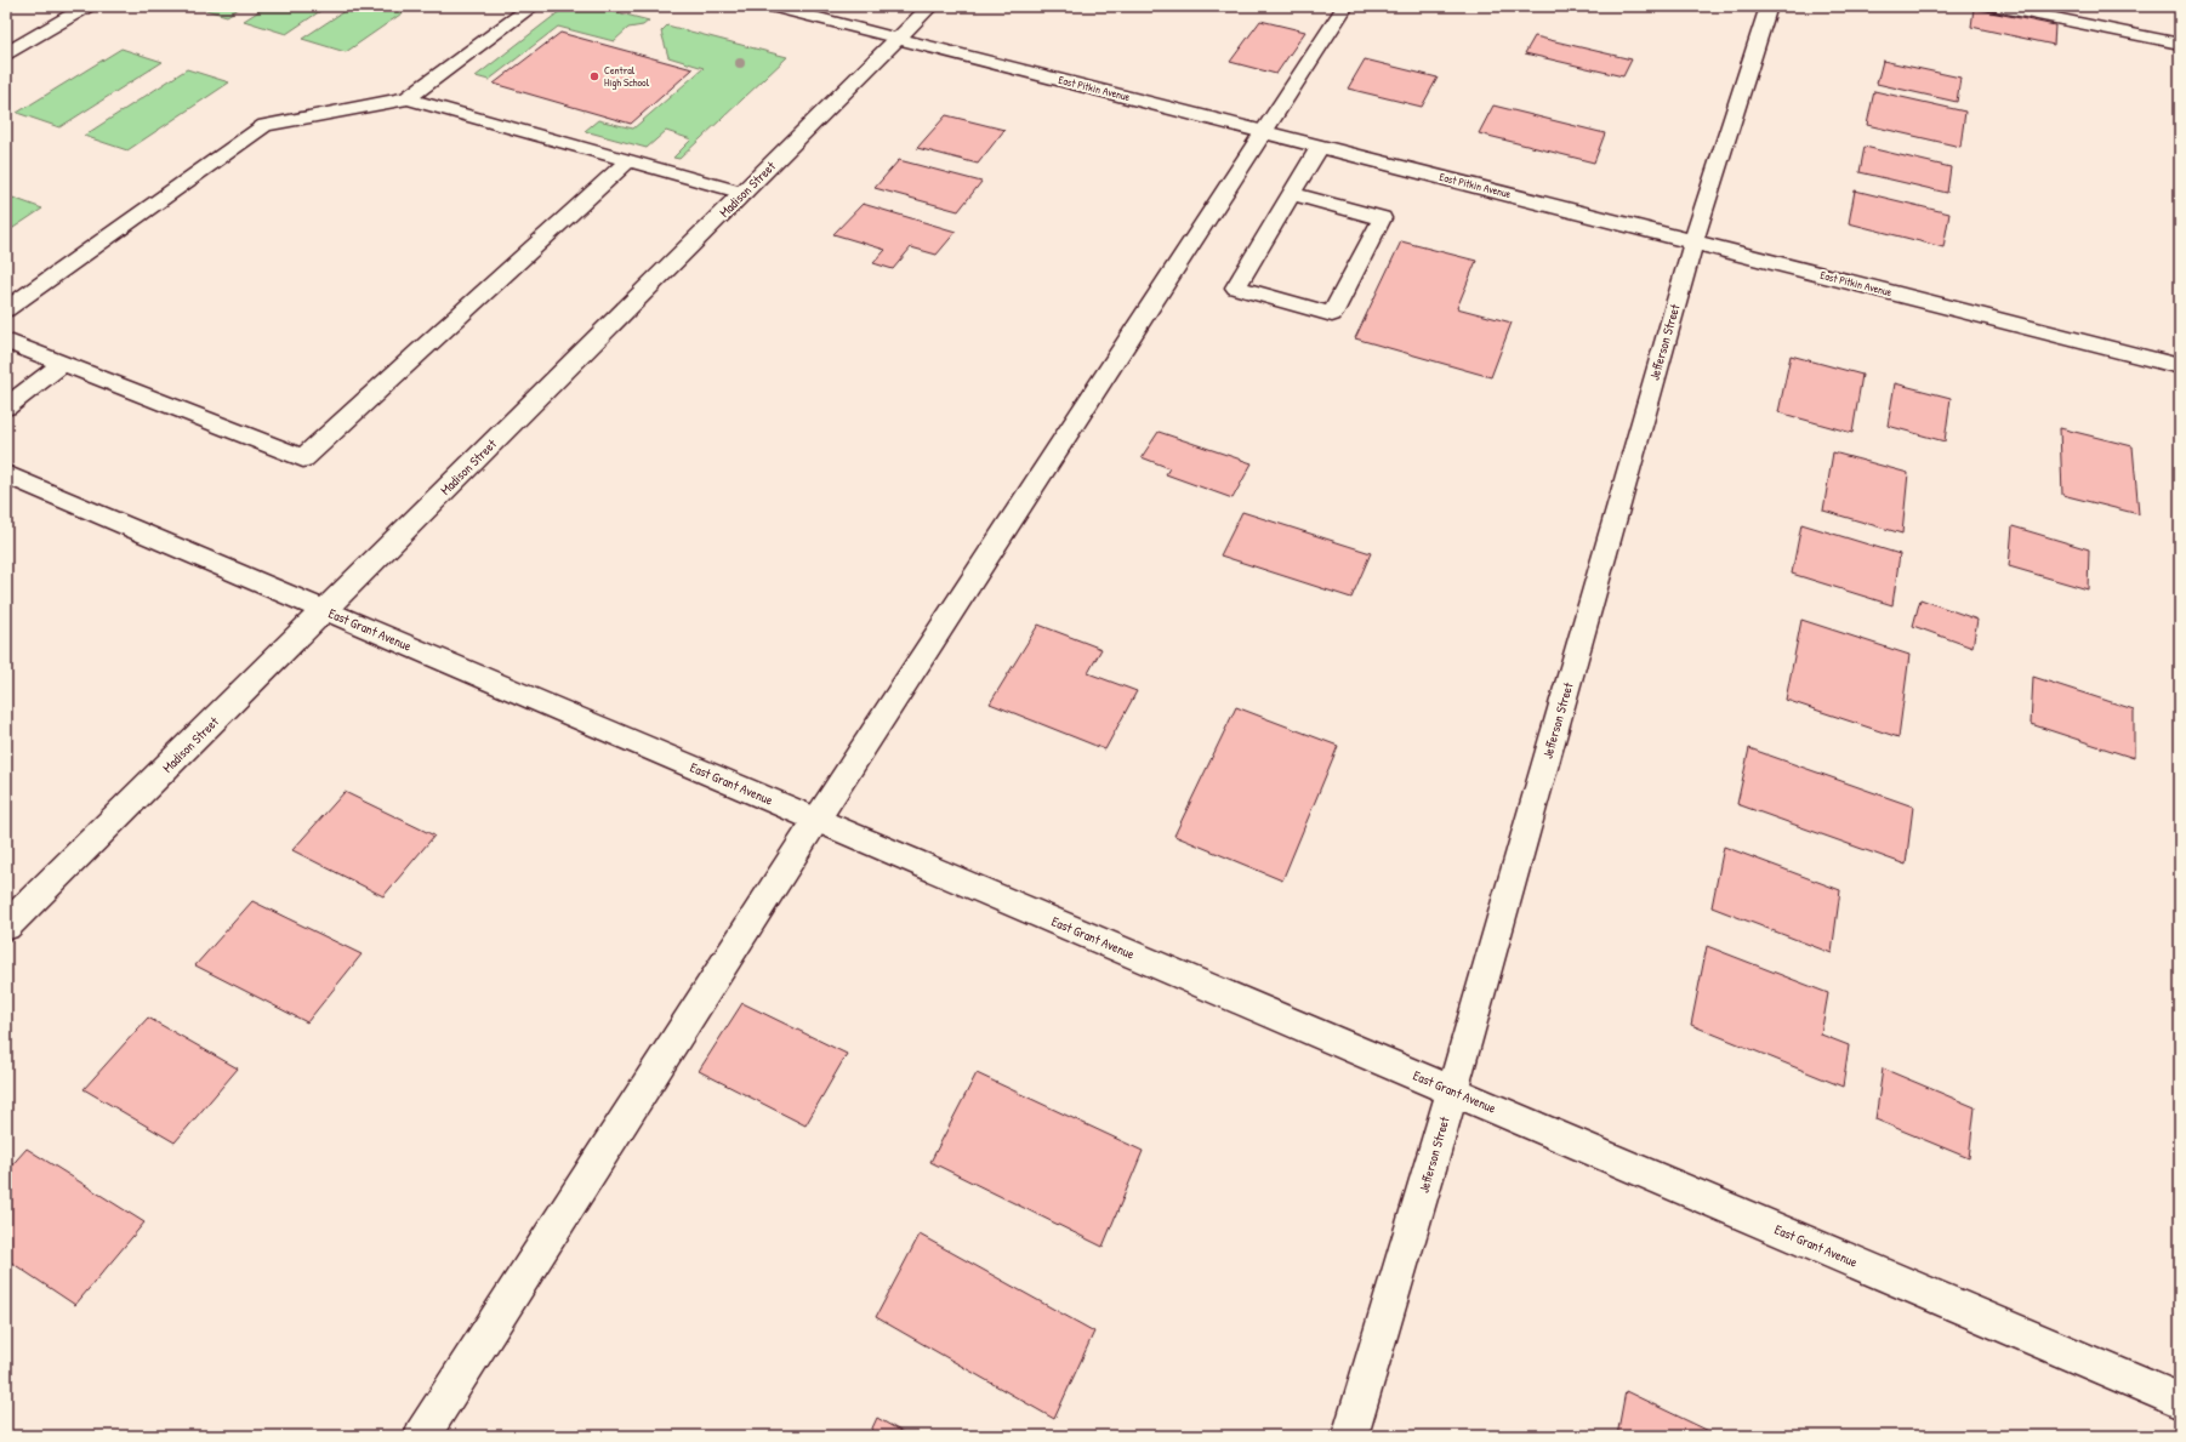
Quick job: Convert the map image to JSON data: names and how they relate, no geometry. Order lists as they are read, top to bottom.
{
  "streets": {
    "street": [
      "East Pitkin Avenue",
      "Madison Street",
      "Jefferson Street",
      "East Grant Avenue"
    ]
  },
  "crossings": [
    ["East Pitkin Avenue", "Madison Street"],
    ["East Pitkin Avenue", "Jefferson Street"],
    ["Madison Street", "East Grant Avenue"],
    ["Jefferson Street", "East Grant Avenue"]
  ],
  "places": ["Central High School"]
}
